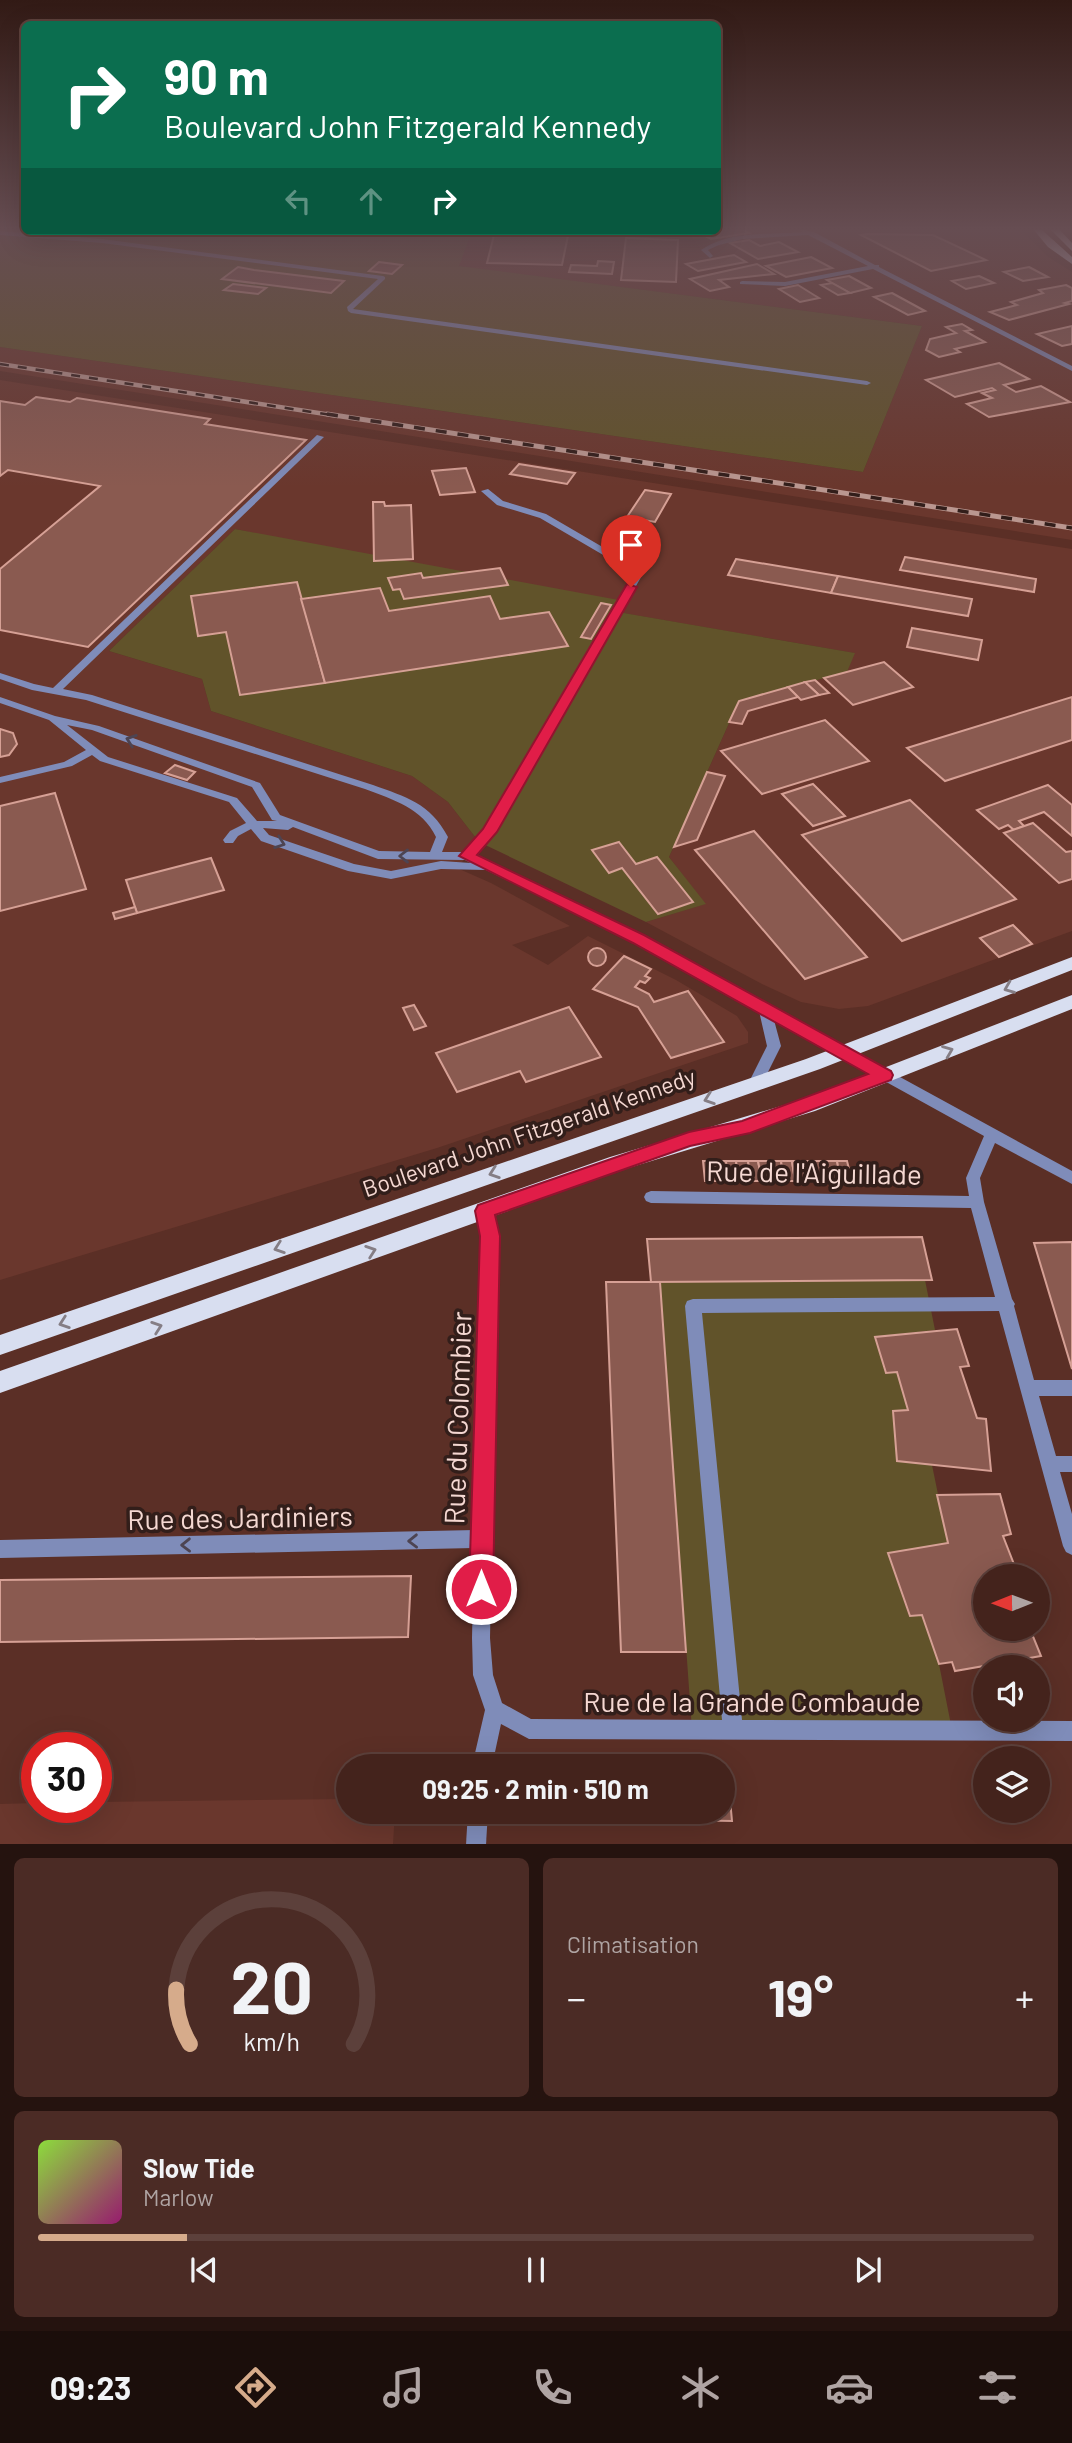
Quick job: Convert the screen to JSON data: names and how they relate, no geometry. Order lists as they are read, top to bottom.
{
  "streets": {
    "main road": ["Boulevard John Fitzgerald Kennedy"],
    "street": [
      "Rue de l'Aiguillade",
      "Rue du Colombier",
      "Rue des Jardiniers",
      "Rue de la Grande Combaude"
    ]
  },
  "crossings": [
    ["Rue du Colombier", "Rue des Jardiniers"],
    ["Rue du Colombier", "Rue de la Grande Combaude"]
  ],
  "one_way": ["Rue des Jardiniers"],
  "north": "left",
  "page": {
    "turn": ["90 m", "Boulevard John Fitzgerald Kennedy"],
    "limit": "30",
    "trip": "09:25 · 2 min · 510 m",
    "tile": "Climatisation",
    "heat": ["−", "19°", "+"],
    "song": ["Slow Tide", "Marlow"],
    "tabs": "09:23",
    "gauge": ["20", "km/h"]
  }
}
